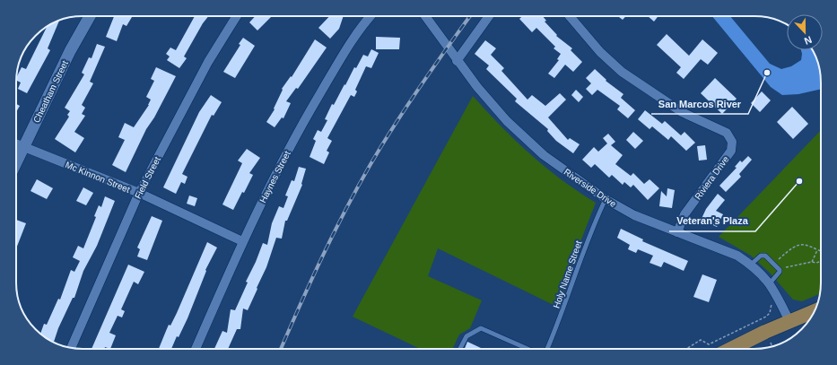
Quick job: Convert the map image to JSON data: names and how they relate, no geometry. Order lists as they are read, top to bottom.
{
  "streets": {
    "street": [
      "Cheatham Street",
      "Mc Kinnon Street",
      "Haynes Street",
      "Field Street",
      "Riviera Drive",
      "Riverside Drive"
    ],
    "lane": ["Holy Name Street"]
  },
  "crossings": [
    ["Cheatham Street", "Mc Kinnon Street"],
    ["Mc Kinnon Street", "Haynes Street"],
    ["Mc Kinnon Street", "Field Street"],
    ["Riviera Drive", "Riverside Drive"],
    ["Riverside Drive", "Holy Name Street"]
  ],
  "places": ["San Marcos River", "Veteran's Plaza"],
  "north": "bottom"
}
